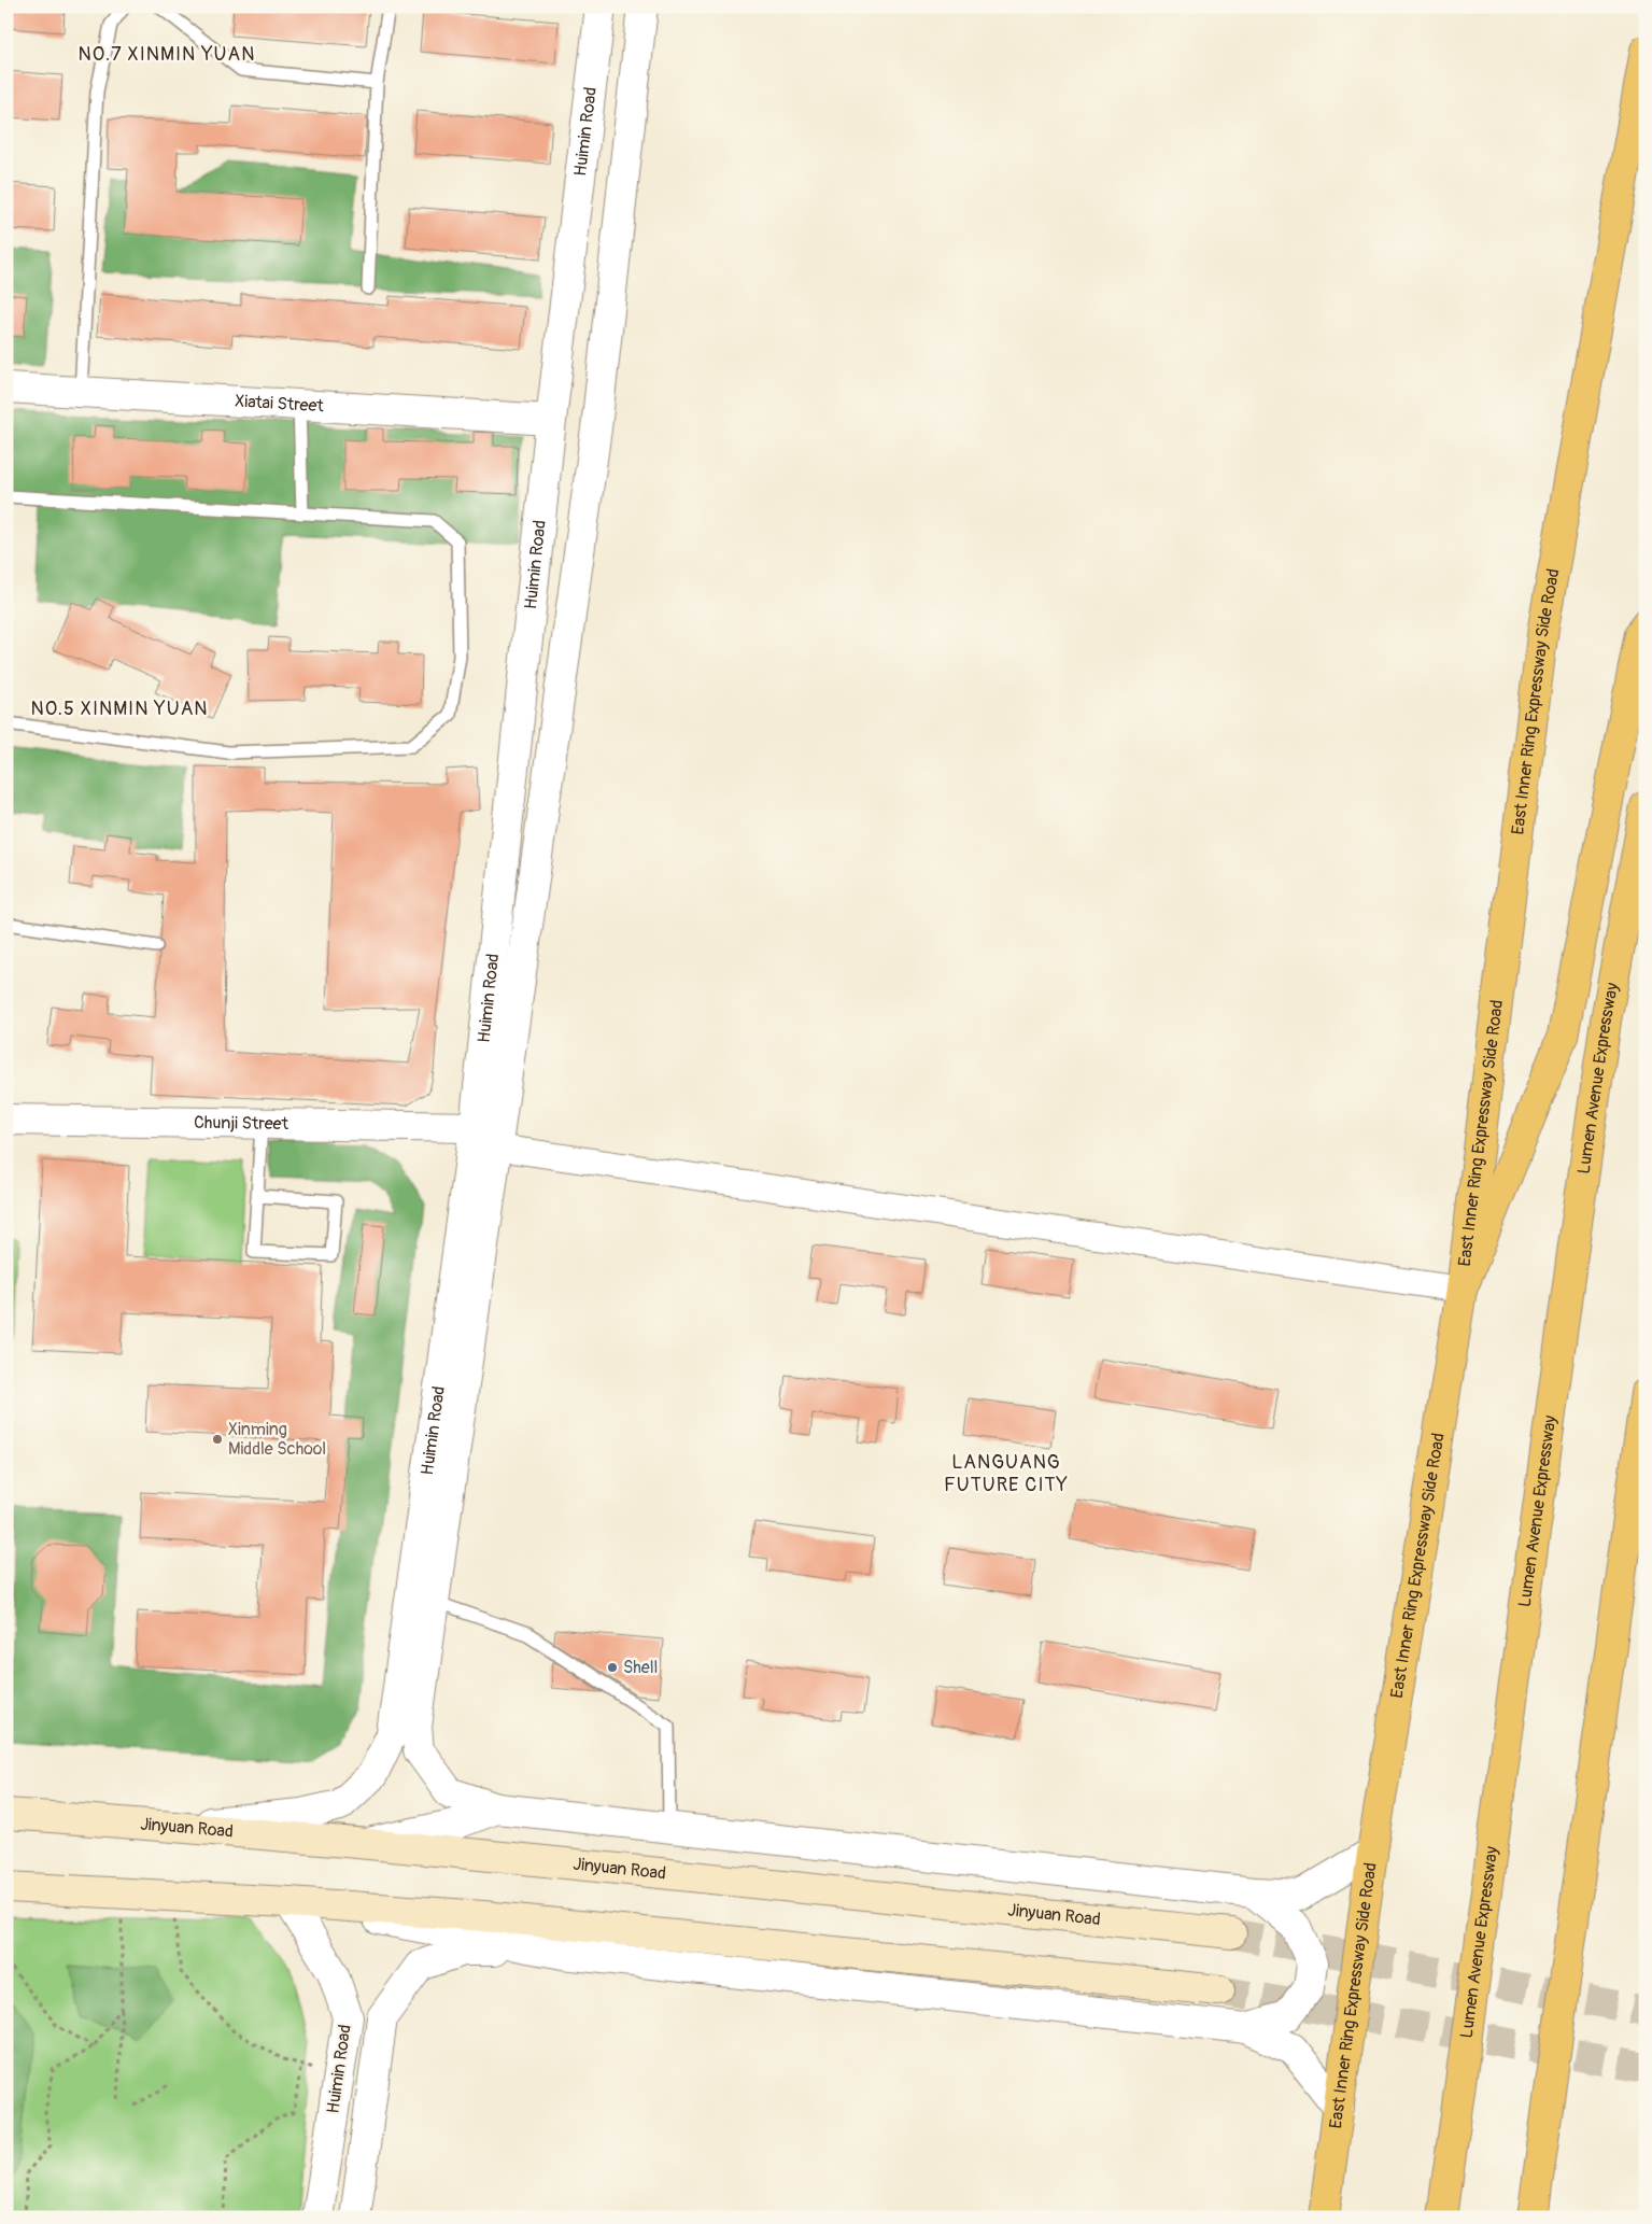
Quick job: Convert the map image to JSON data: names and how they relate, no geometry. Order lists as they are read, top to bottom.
{
  "streets": {
    "main road": ["East Inner Ring Expressway Side Road", "Lumen Avenue Expressway", "Jinyuan Road"],
    "street": ["Huimin Road", "Xiatai Street", "Chunji Street"]
  },
  "crossings": [
    ["Huimin Road", "Xiatai Street"],
    ["Huimin Road", "East Inner Ring Expressway Side Road"],
    ["Huimin Road", "Chunji Street"],
    ["Huimin Road", "Jinyuan Road"]
  ],
  "districts": ["NO.7 XINMIN YUAN", "NO.5 XINMIN YUAN", "LANGUANG FUTURE CITY"],
  "places": ["Xinming Middle School", "Shell"]
}
